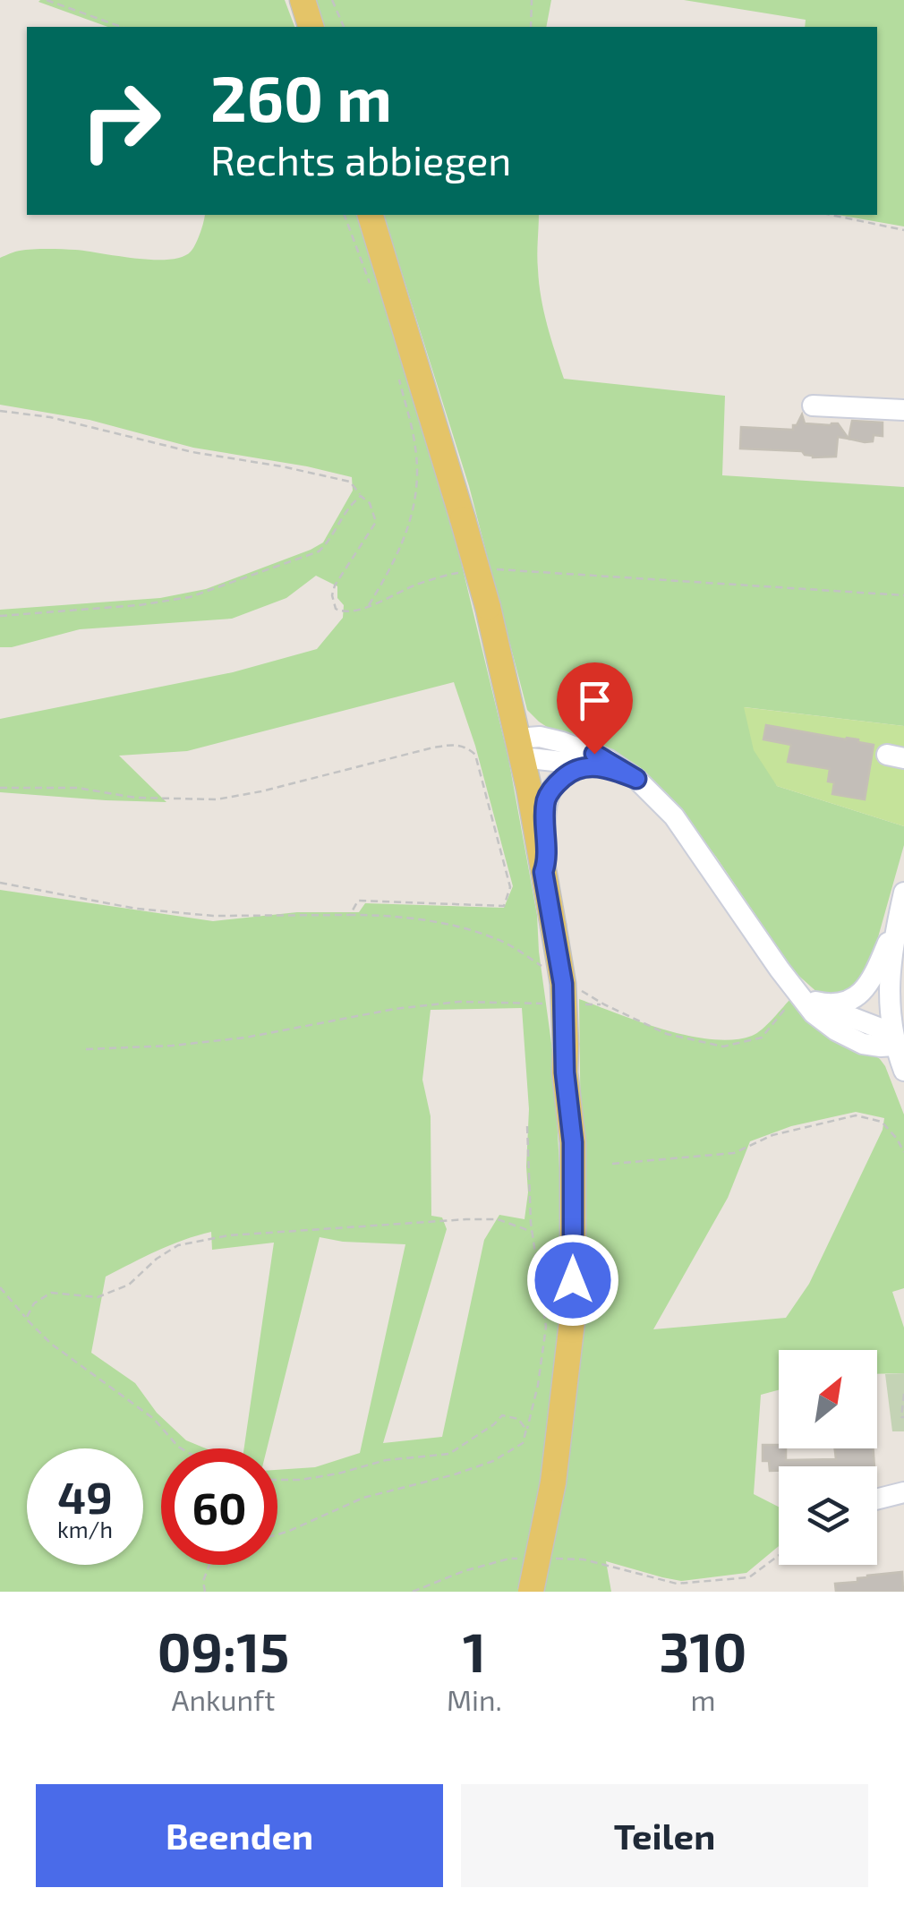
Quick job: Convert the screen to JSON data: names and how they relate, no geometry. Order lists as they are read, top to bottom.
{
  "north": "top right",
  "page": {
    "turn": ["260 m", "Rechts abbiegen"],
    "speed": "49 km/h",
    "limit": "60",
    "eta": [
      "09:15",
      "Ankunft",
      "1",
      "Min.",
      "310",
      "m"
    ],
    "buttons": ["Beenden", "Teilen"]
  }
}
